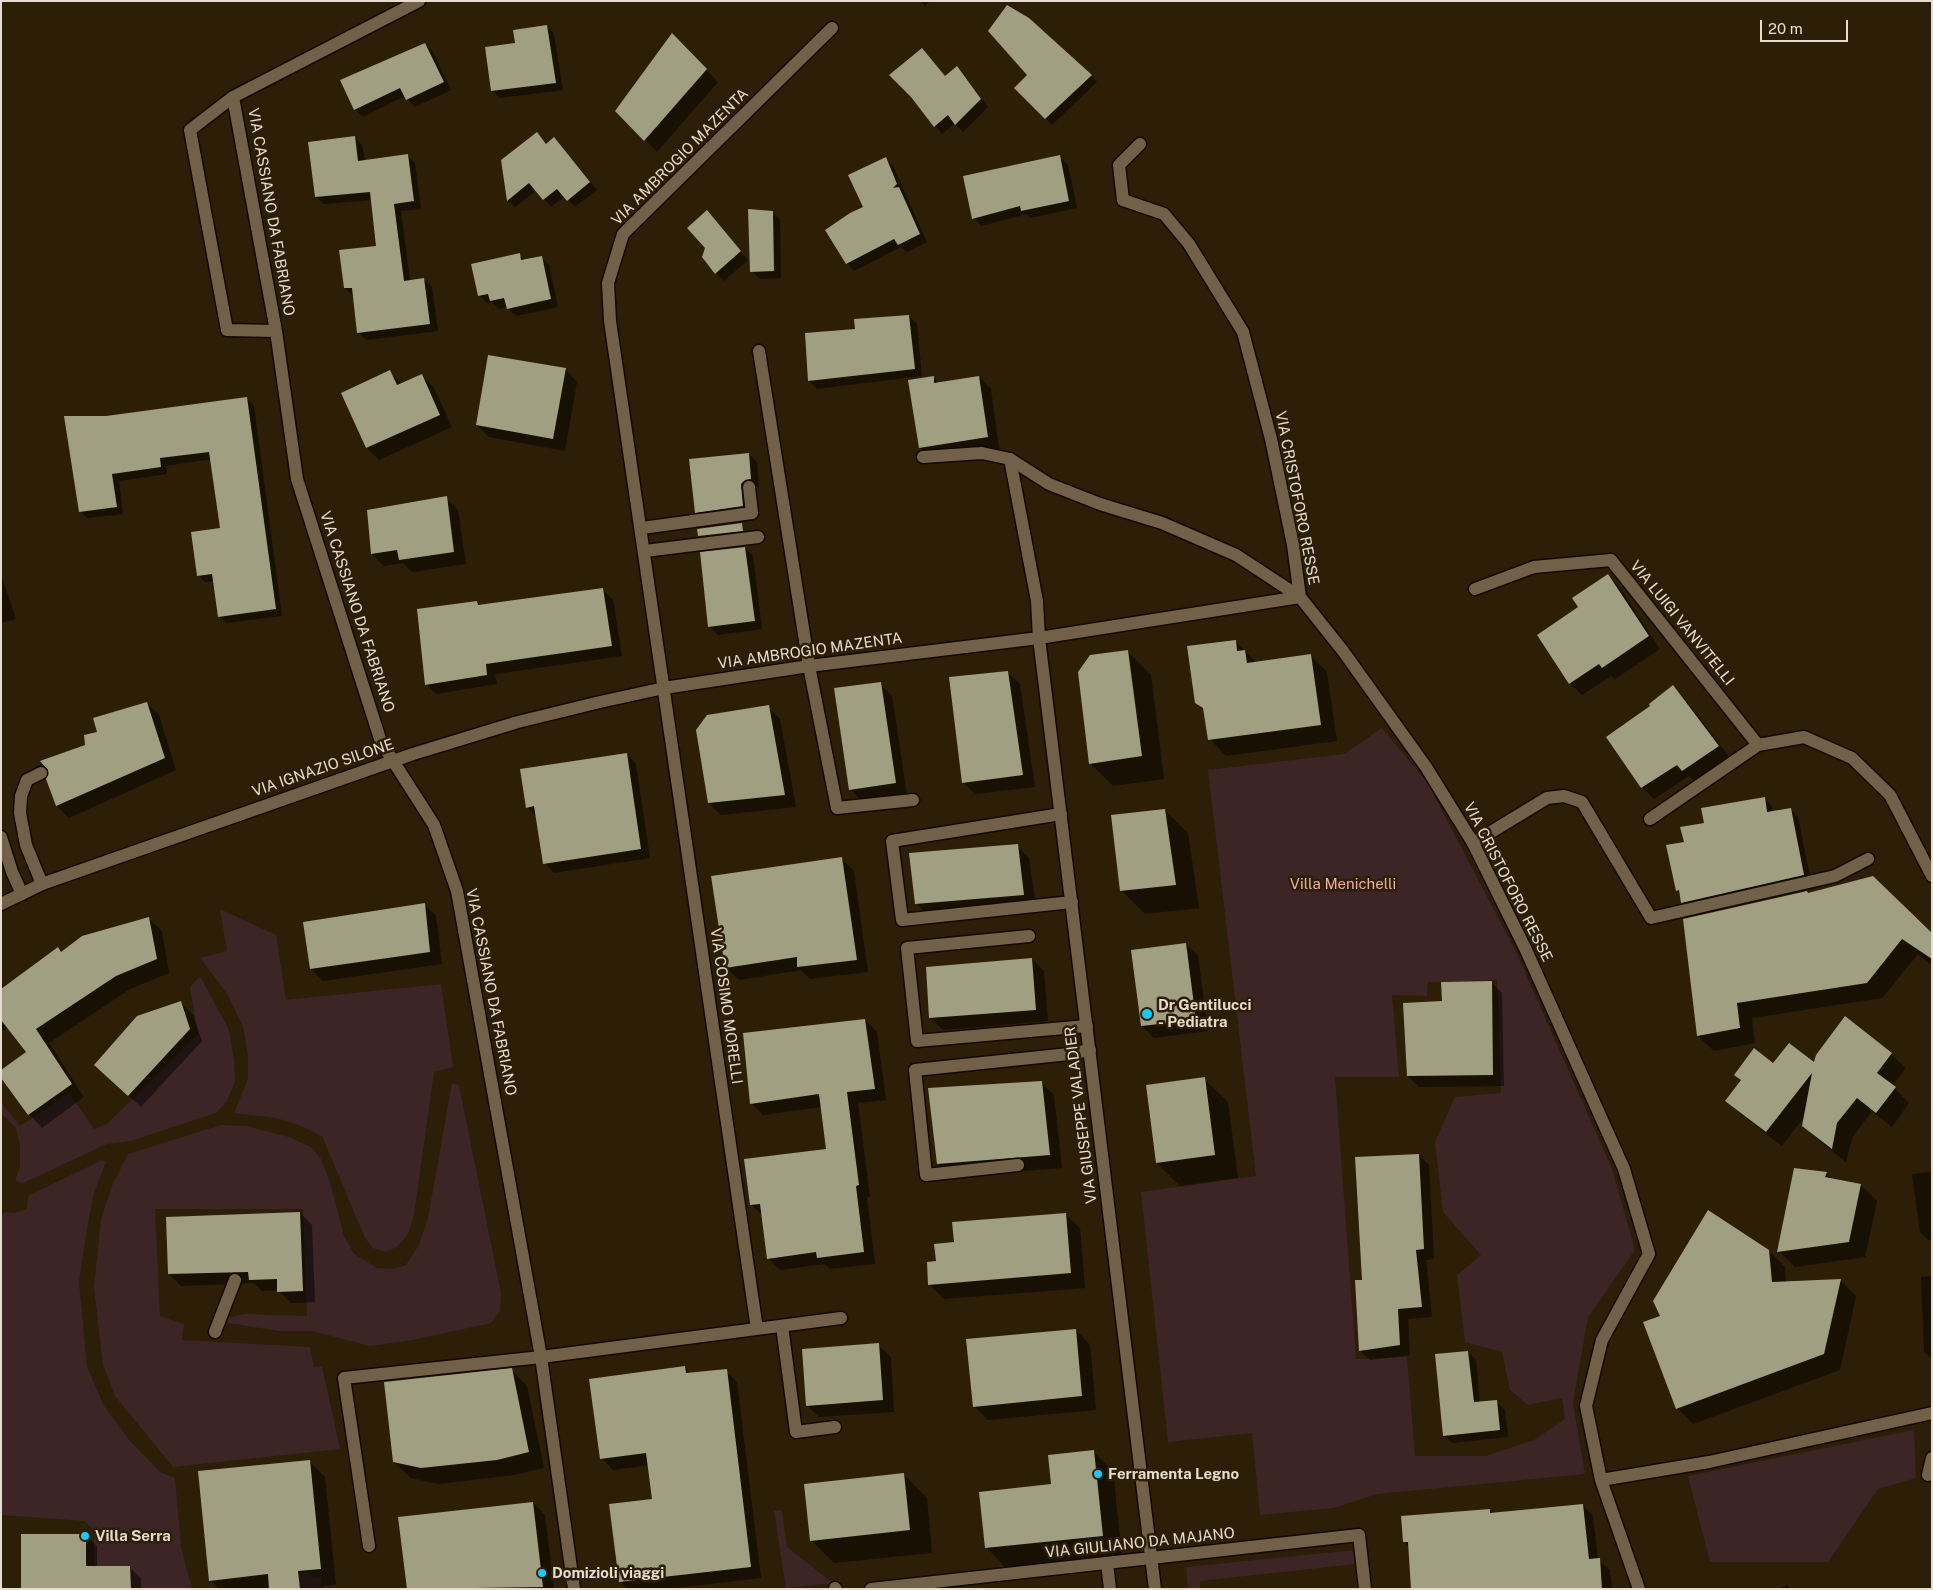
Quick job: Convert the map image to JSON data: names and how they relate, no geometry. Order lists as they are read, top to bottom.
{
  "streets": {
    "street": [
      "VIA AMBROGIO MAZENTA",
      "VIA CASSIANO DA FABRIANO",
      "VIA CRISTOFORO RESSE",
      "VIA LUIGI VANVITELLI",
      "VIA IGNAZIO SILONE",
      "VIA COSIMO MORELLI",
      "VIA GIUSEPPE VALADIER",
      "VIA GIULIANO DA MAJANO"
    ]
  },
  "crossings": [
    ["VIA AMBROGIO MAZENTA", "VIA CRISTOFORO RESSE"],
    ["VIA AMBROGIO MAZENTA", "VIA IGNAZIO SILONE"],
    ["VIA AMBROGIO MAZENTA", "VIA COSIMO MORELLI"],
    ["VIA AMBROGIO MAZENTA", "VIA GIUSEPPE VALADIER"],
    ["VIA CASSIANO DA FABRIANO", "VIA IGNAZIO SILONE"],
    ["VIA IGNAZIO SILONE", "VIA COSIMO MORELLI"],
    ["VIA GIUSEPPE VALADIER", "VIA GIULIANO DA MAJANO"]
  ],
  "parks": ["Villa Menichelli"],
  "places": [
    "Dr Gentilucci - Pediatra",
    "Ferramenta Legno",
    "Villa Serra",
    "Domizioli viaggi"
  ],
  "scale_bar": "20 m"
}
